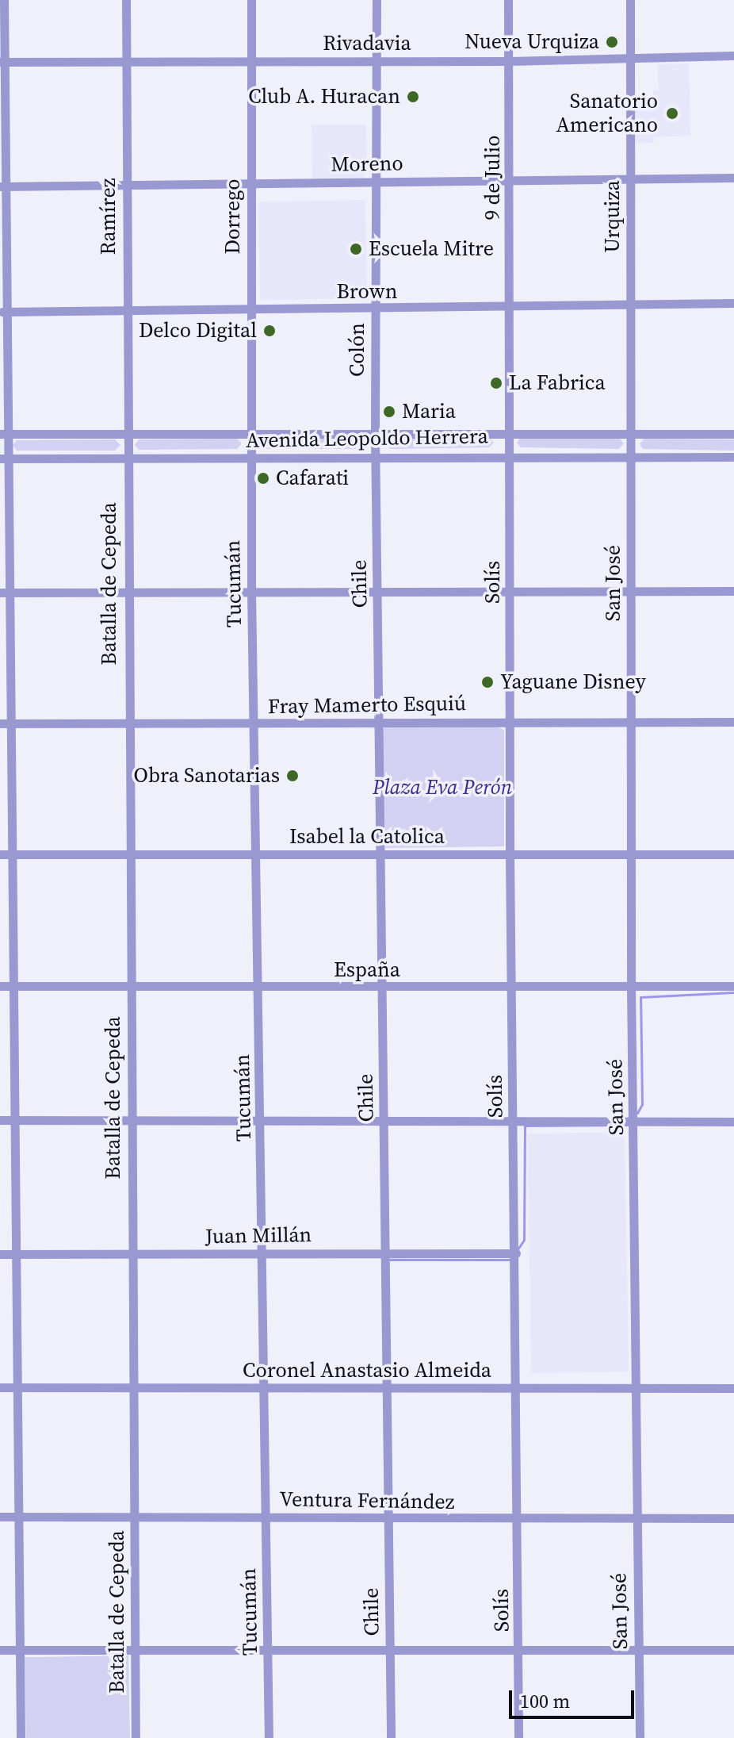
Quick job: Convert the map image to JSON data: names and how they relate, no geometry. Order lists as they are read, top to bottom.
{
  "streets": {
    "street": [
      "Rivadavia",
      "Moreno",
      "9 de Julio",
      "Ramírez",
      "Dorrego",
      "Urquiza",
      "Brown",
      "Colón",
      "Avenida Leopoldo Herrera",
      "Solís",
      "San José",
      "Batalla de Cepeda",
      "Tucumán",
      "Chile",
      "Fray Mamerto Esquiú",
      "Isabel la Catolica",
      "España",
      "Juan Millán",
      "Coronel Anastasio Almeida",
      "Ventura Fernández"
    ]
  },
  "crossings": [
    ["Rivadavia", "9 de Julio"],
    ["Rivadavia", "Ramírez"],
    ["Rivadavia", "Dorrego"],
    ["Rivadavia", "Urquiza"],
    ["Rivadavia", "Colón"],
    ["Moreno", "9 de Julio"],
    ["Moreno", "Ramírez"],
    ["Moreno", "Dorrego"],
    ["Moreno", "Urquiza"],
    ["Moreno", "Colón"],
    ["9 de Julio", "Brown"],
    ["9 de Julio", "Avenida Leopoldo Herrera"],
    ["9 de Julio", "Solís"],
    ["Ramírez", "Brown"],
    ["Ramírez", "Avenida Leopoldo Herrera"],
    ["Ramírez", "Batalla de Cepeda"],
    ["Dorrego", "Brown"],
    ["Dorrego", "Avenida Leopoldo Herrera"],
    ["Dorrego", "Tucumán"],
    ["Urquiza", "Brown"],
    ["Urquiza", "Avenida Leopoldo Herrera"],
    ["Urquiza", "San José"],
    ["Brown", "Colón"],
    ["Colón", "Avenida Leopoldo Herrera"],
    ["Colón", "Chile"],
    ["Avenida Leopoldo Herrera", "Solís"],
    ["Avenida Leopoldo Herrera", "San José"],
    ["Avenida Leopoldo Herrera", "Batalla de Cepeda"],
    ["Avenida Leopoldo Herrera", "Tucumán"],
    ["Avenida Leopoldo Herrera", "Chile"],
    ["Solís", "Fray Mamerto Esquiú"],
    ["Solís", "Isabel la Catolica"],
    ["Solís", "España"],
    ["Solís", "Juan Millán"],
    ["Solís", "Coronel Anastasio Almeida"],
    ["Solís", "Ventura Fernández"],
    ["San José", "Fray Mamerto Esquiú"],
    ["San José", "Isabel la Catolica"],
    ["San José", "España"],
    ["San José", "Coronel Anastasio Almeida"],
    ["San José", "Ventura Fernández"],
    ["Batalla de Cepeda", "Fray Mamerto Esquiú"],
    ["Batalla de Cepeda", "Isabel la Catolica"],
    ["Batalla de Cepeda", "España"],
    ["Batalla de Cepeda", "Juan Millán"],
    ["Batalla de Cepeda", "Coronel Anastasio Almeida"],
    ["Batalla de Cepeda", "Ventura Fernández"],
    ["Tucumán", "Fray Mamerto Esquiú"],
    ["Tucumán", "Isabel la Catolica"],
    ["Tucumán", "España"],
    ["Tucumán", "Juan Millán"],
    ["Tucumán", "Coronel Anastasio Almeida"],
    ["Tucumán", "Ventura Fernández"],
    ["Chile", "Fray Mamerto Esquiú"],
    ["Chile", "Isabel la Catolica"],
    ["Chile", "España"],
    ["Chile", "Juan Millán"],
    ["Chile", "Coronel Anastasio Almeida"],
    ["Chile", "Ventura Fernández"]
  ],
  "parks": ["Plaza Eva Perón"],
  "places": [
    "Nueva Urquiza",
    "Club A. Huracan",
    "Sanatorio Americano",
    "Escuela Mitre",
    "Delco Digital",
    "La Fabrica",
    "Maria",
    "Cafarati",
    "Yaguane Disney",
    "Obra Sanotarias"
  ],
  "scale_bar": "100 m"
}
